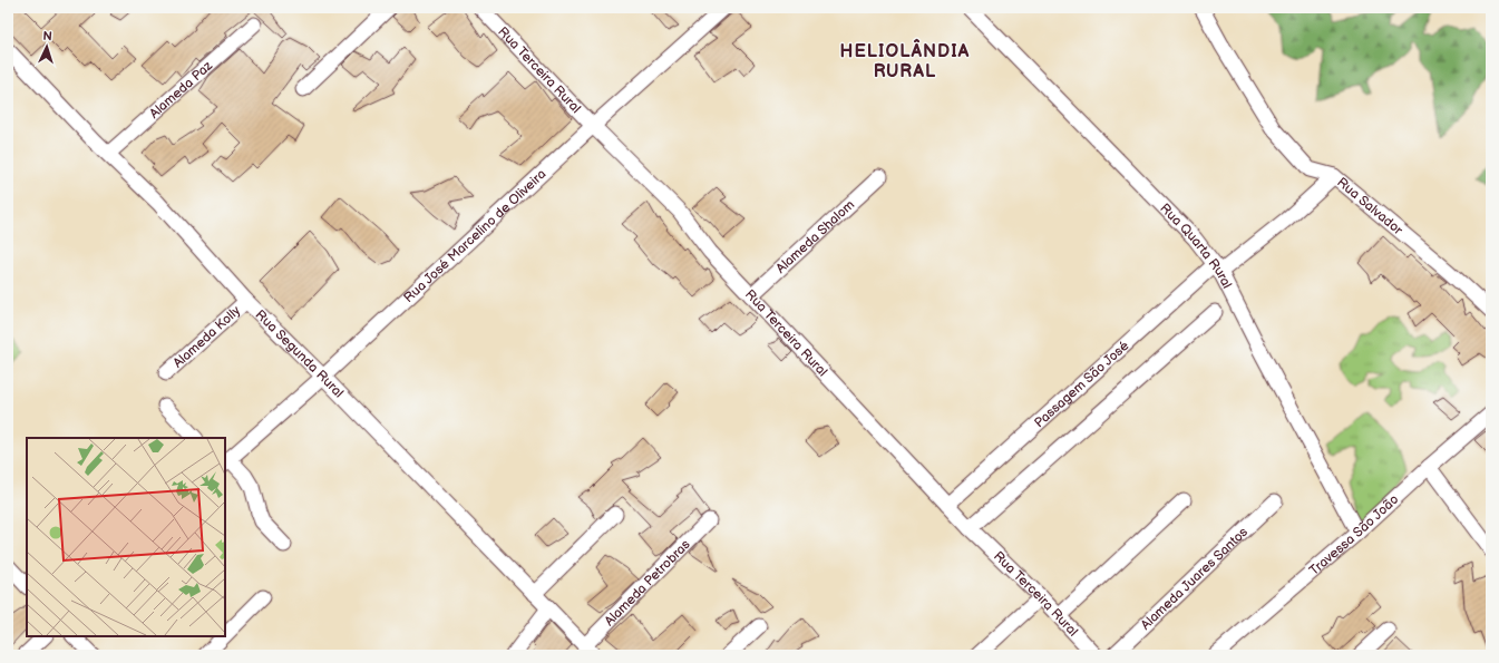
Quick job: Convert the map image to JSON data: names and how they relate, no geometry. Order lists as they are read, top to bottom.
{
  "streets": {
    "street": [
      "Rua Terceira Rural",
      "Alameda Paz",
      "Rua Salvador",
      "Rua José Marcelino de Oliveira",
      "Alameda Shalom",
      "Rua Quarta Rural",
      "Alameda Kolly",
      "Rua Segunda Rural",
      "Passagem São José",
      "Travessa São João",
      "Alameda Juares Santos",
      "Alameda Petrobras"
    ]
  },
  "crossings": [
    ["Rua Terceira Rural", "Rua José Marcelino de Oliveira"],
    ["Rua Terceira Rural", "Alameda Shalom"],
    ["Rua Terceira Rural", "Passagem São José"],
    ["Alameda Paz", "Rua Segunda Rural"],
    ["Rua Salvador", "Passagem São José"],
    ["Rua José Marcelino de Oliveira", "Rua Segunda Rural"],
    ["Rua Quarta Rural", "Passagem São José"],
    ["Rua Quarta Rural", "Travessa São João"],
    ["Alameda Kolly", "Rua Segunda Rural"],
    ["Rua Segunda Rural", "Alameda Petrobras"]
  ],
  "districts": ["HELIOLÂNDIA RURAL"],
  "north": "top"
}
